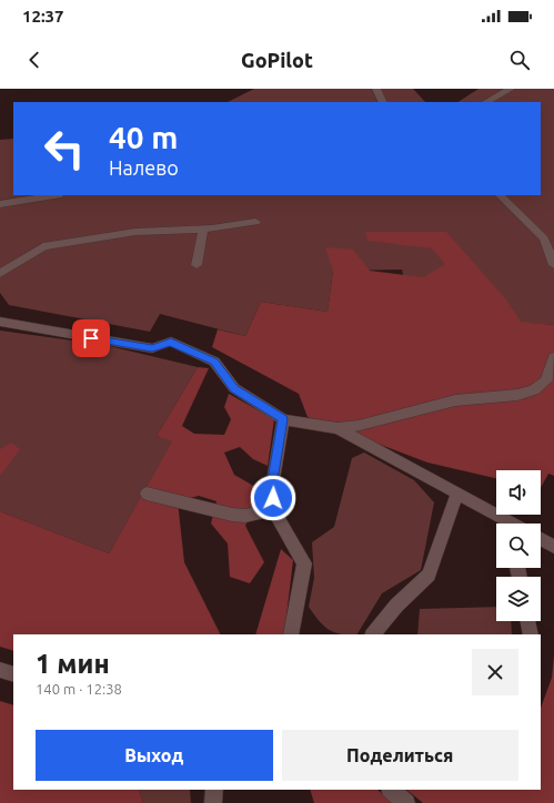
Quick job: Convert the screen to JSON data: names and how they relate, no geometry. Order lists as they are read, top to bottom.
{
  "page": {
    "status": "12:37",
    "header": "GoPilot",
    "turn": ["40 m", "Налево"],
    "heading": ["1 мин", "140 m · 12:38"],
    "buttons": ["Выход", "Поделиться"]
  }
}
